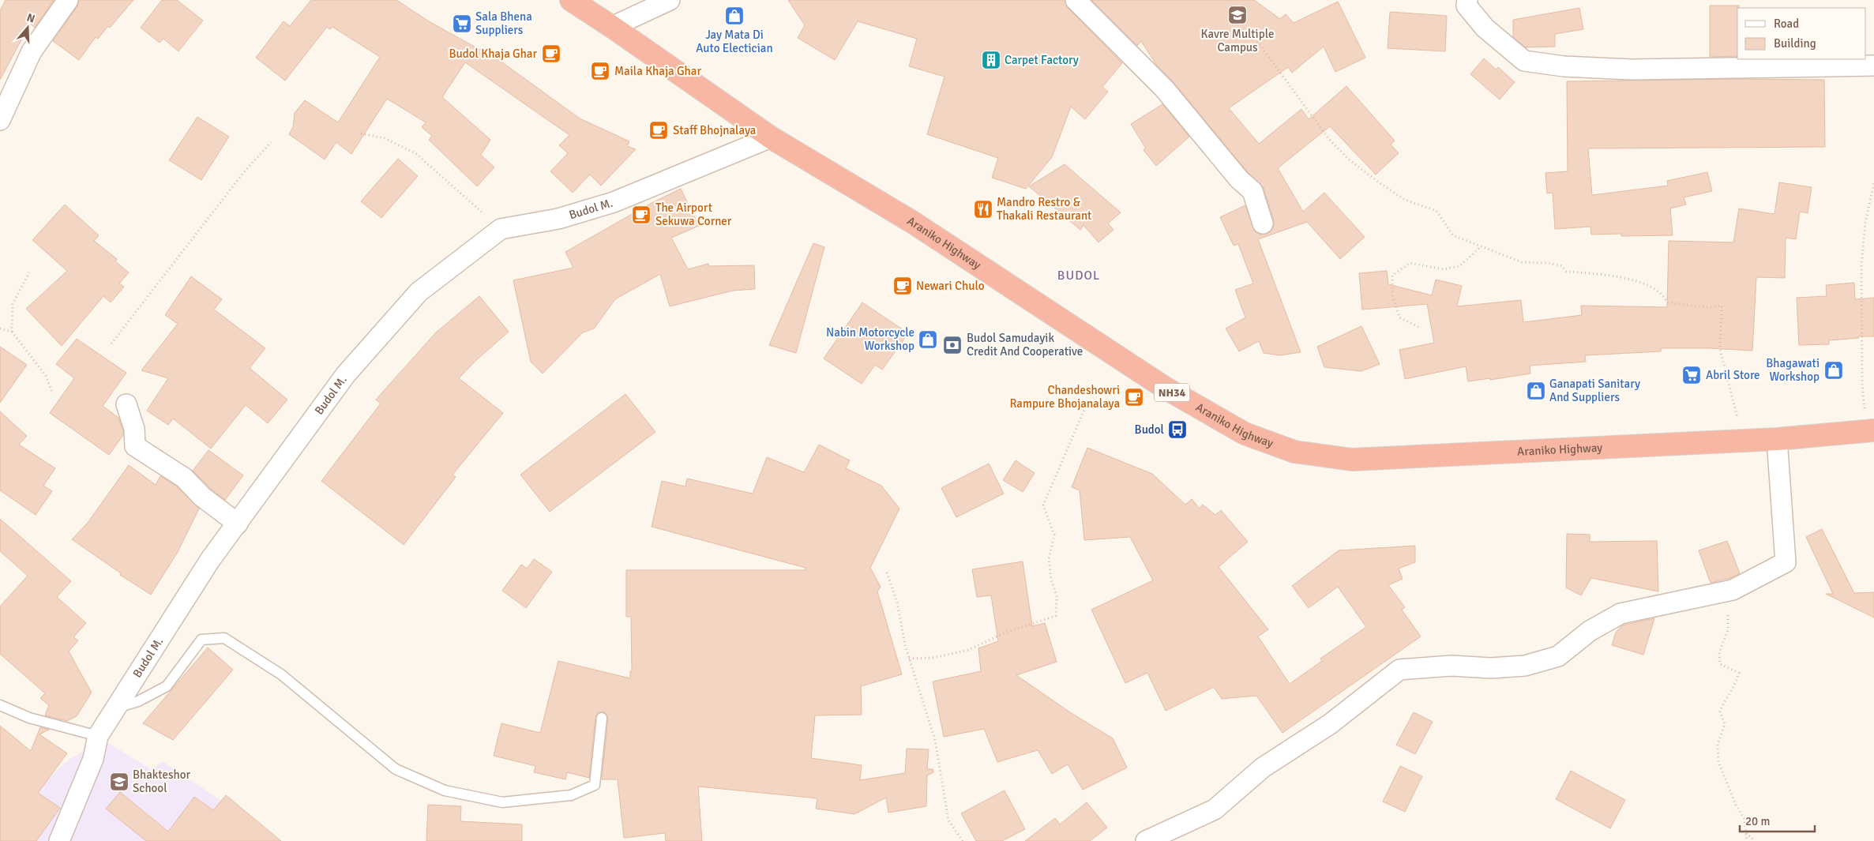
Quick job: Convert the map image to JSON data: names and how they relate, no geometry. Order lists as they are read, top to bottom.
{
  "streets": {
    "highway": ["Araniko Highway", "NH34"],
    "street": ["Budol M."]
  },
  "crossings": [
    ["Budol M.", "Araniko Highway"]
  ],
  "districts": ["BUDOL"],
  "places": {
    "school or university": ["Kavre Multiple Campus", "Bhakteshor School"],
    "shop": [
      "Jay Mata Di Auto Electician",
      "Nabin Motorcycle Workshop",
      "Bhagawati Workshop",
      "Ganapati Sanitary And Suppliers"
    ],
    "supermarket": ["Sala Bhena Suppliers", "Abril Store"],
    "cafe": [
      "Budol Khaja Ghar",
      "Maila Khaja Ghar",
      "Staff Bhojnalaya",
      "The Airport Sekuwa Corner",
      "Newari Chulo",
      "Chandeshowri Rampure Bhojanalaya"
    ],
    "building": ["Carpet Factory"],
    "restaurant": ["Mandro Restro & Thakali Restaurant"],
    "bank": ["Budol Samudayik Credit And Cooperative"],
    "bus stop": ["Budol"]
  },
  "legend": ["Road", "Building"],
  "scale_bar": "20 m",
  "north": "top"
}
